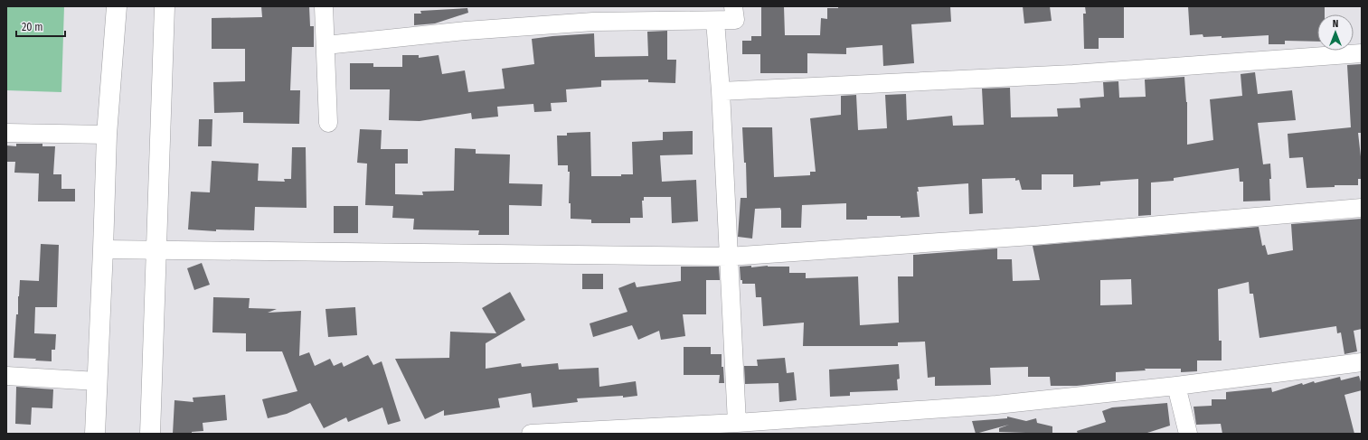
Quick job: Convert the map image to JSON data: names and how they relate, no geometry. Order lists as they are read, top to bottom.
{
  "scale_bar": "20 m",
  "north": "top"
}
